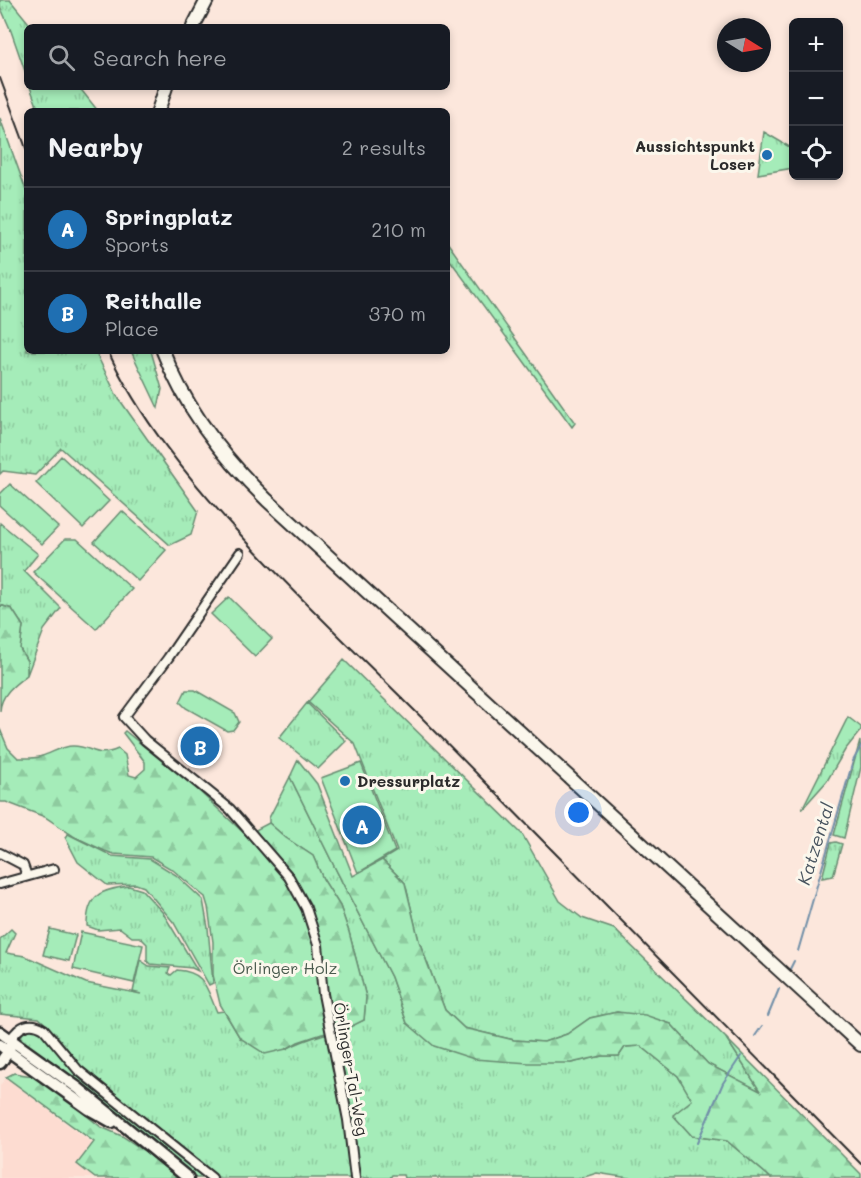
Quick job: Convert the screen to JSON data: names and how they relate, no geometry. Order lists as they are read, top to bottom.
{
  "streets": {
    "street": ["Örlinger-Tal-Weg"]
  },
  "water": ["Katzental"],
  "parks": ["Örlinger Holz"],
  "places": ["Aussichtspunkt Loser", "Dressurplatz"],
  "north": "right",
  "page": {
    "map_buttons": ["+", "−"],
    "search": "Search here",
    "heading": ["Nearby", "2 results"],
    "list": [
      {
        "mark": "A",
        "name": "Springplatz",
        "note": "Sports",
        "value": "210 m"
      },
      {
        "mark": "B",
        "name": "Reithalle",
        "note": "Place",
        "value": "370 m"
      }
    ],
    "pins": ["B", "A"]
  }
}
